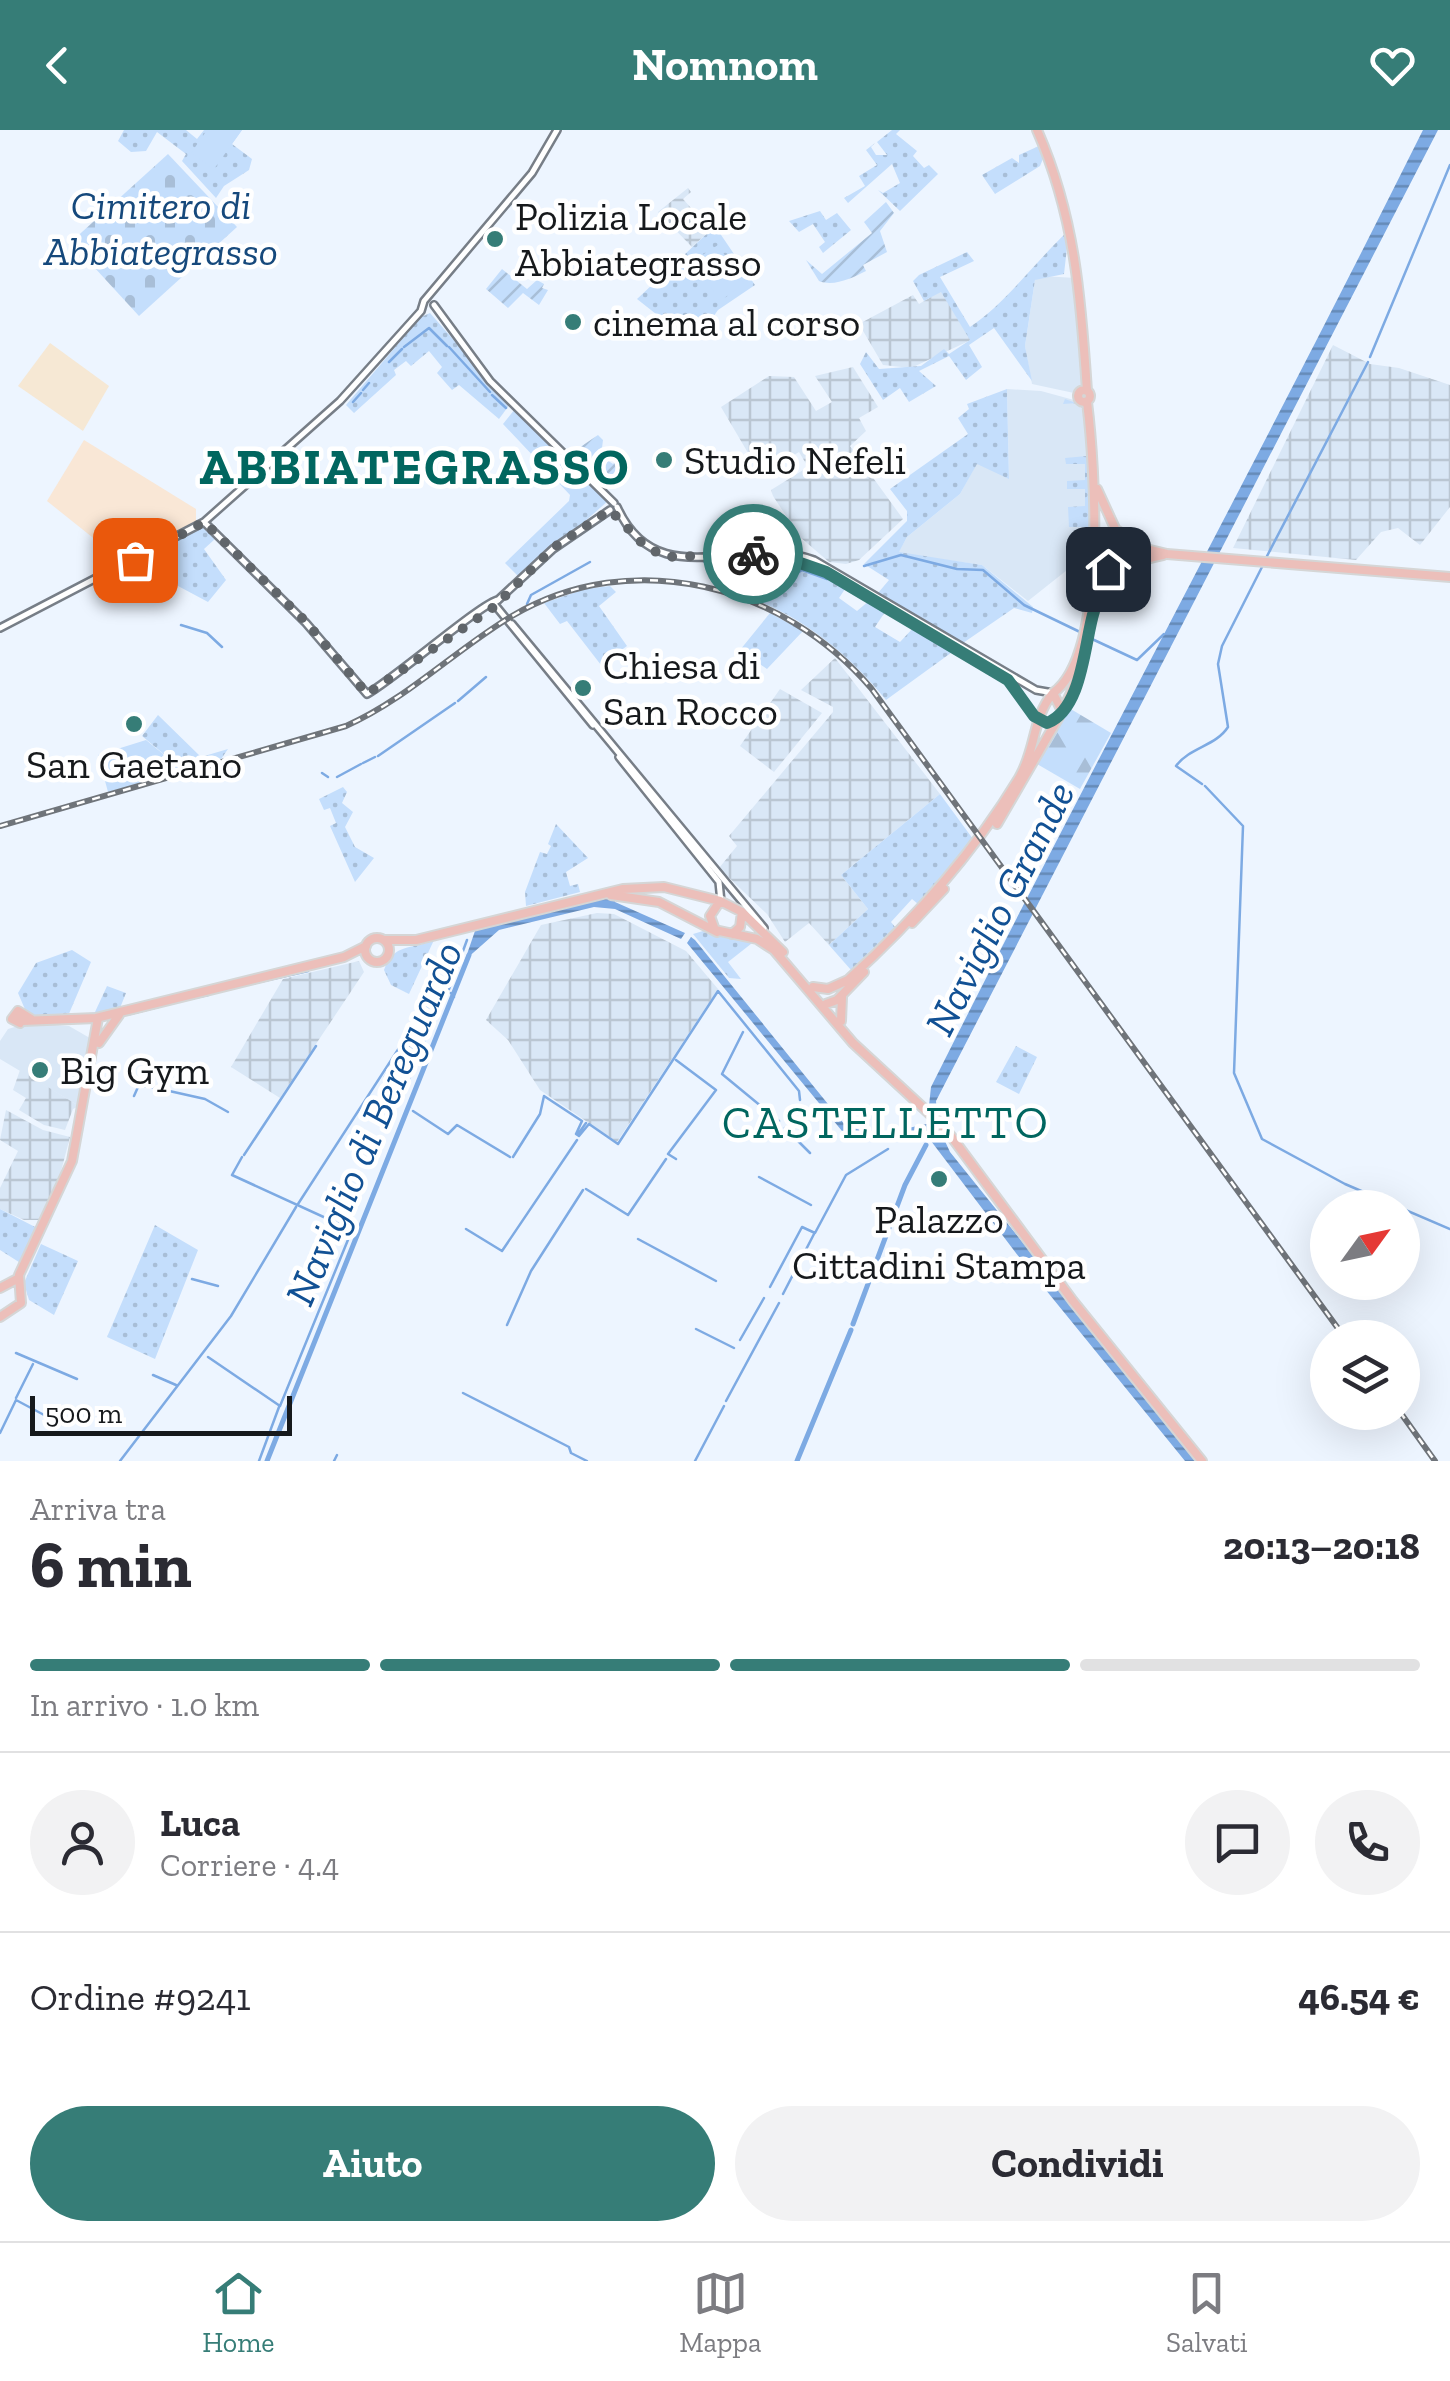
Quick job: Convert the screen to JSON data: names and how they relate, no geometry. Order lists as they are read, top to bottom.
{
  "districts": ["ABBIATEGRASSO", "CASTELLETTO"],
  "water": ["Naviglio Grande", "Naviglio di Bereguardo"],
  "parks": ["Cimitero di Abbiategrasso"],
  "places": [
    "Polizia Locale Abbiategrasso",
    "cinema al corso",
    "Studio Nefeli",
    "Chiesa di San Rocco",
    "San Gaetano",
    "Big Gym",
    "Palazzo Cittadini Stampa"
  ],
  "scale_bar": "500 m",
  "north": "top right",
  "page": {
    "header": "Nomnom",
    "scale": "500 m",
    "heading": ["6 min", "Arriva tra", "20:13–20:18"],
    "panel": [
      "Luca",
      "Corriere · 4.4",
      "Ordine #9241",
      "46.54 €"
    ],
    "bar": "In arrivo · 1.0 km",
    "buttons": ["Aiuto", "Condividi"],
    "tabs": ["Home", "Mappa", "Salvati"]
  }
}
